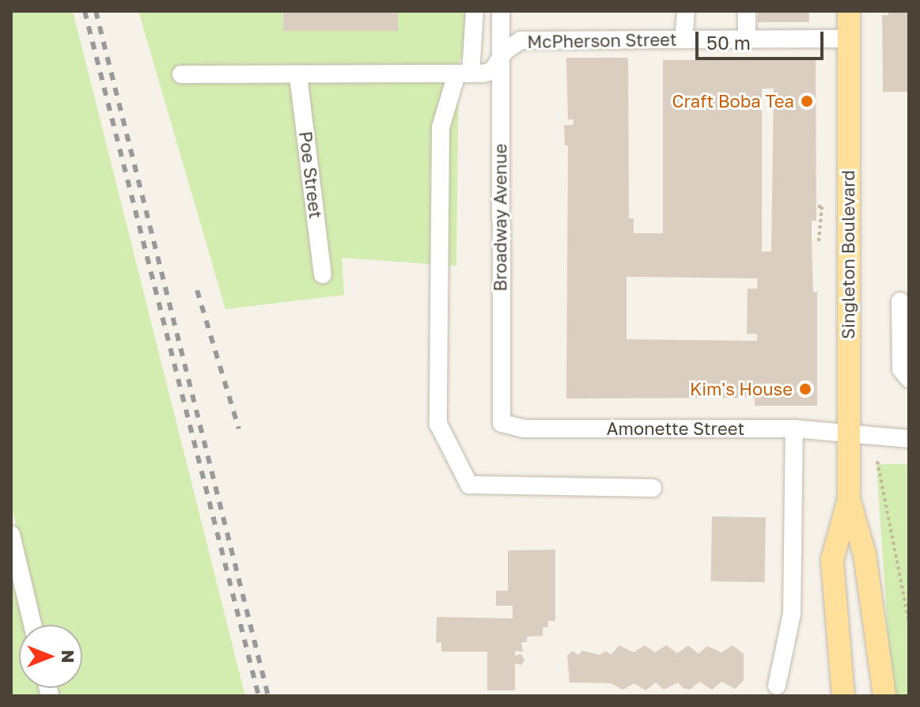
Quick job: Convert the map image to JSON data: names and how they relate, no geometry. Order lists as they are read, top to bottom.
{
  "streets": {
    "main road": ["Singleton Boulevard"],
    "street": [
      "McPherson Street",
      "Poe Street",
      "Broadway Avenue",
      "Amonette Street"
    ]
  },
  "crossings": [
    ["McPherson Street", "Poe Street"],
    ["McPherson Street", "Broadway Avenue"],
    ["McPherson Street", "Singleton Boulevard"],
    ["Broadway Avenue", "Amonette Street"],
    ["Singleton Boulevard", "Amonette Street"]
  ],
  "places": ["Craft Boba Tea", "Kim's House"],
  "scale_bar": "50 m",
  "north": "right"
}
